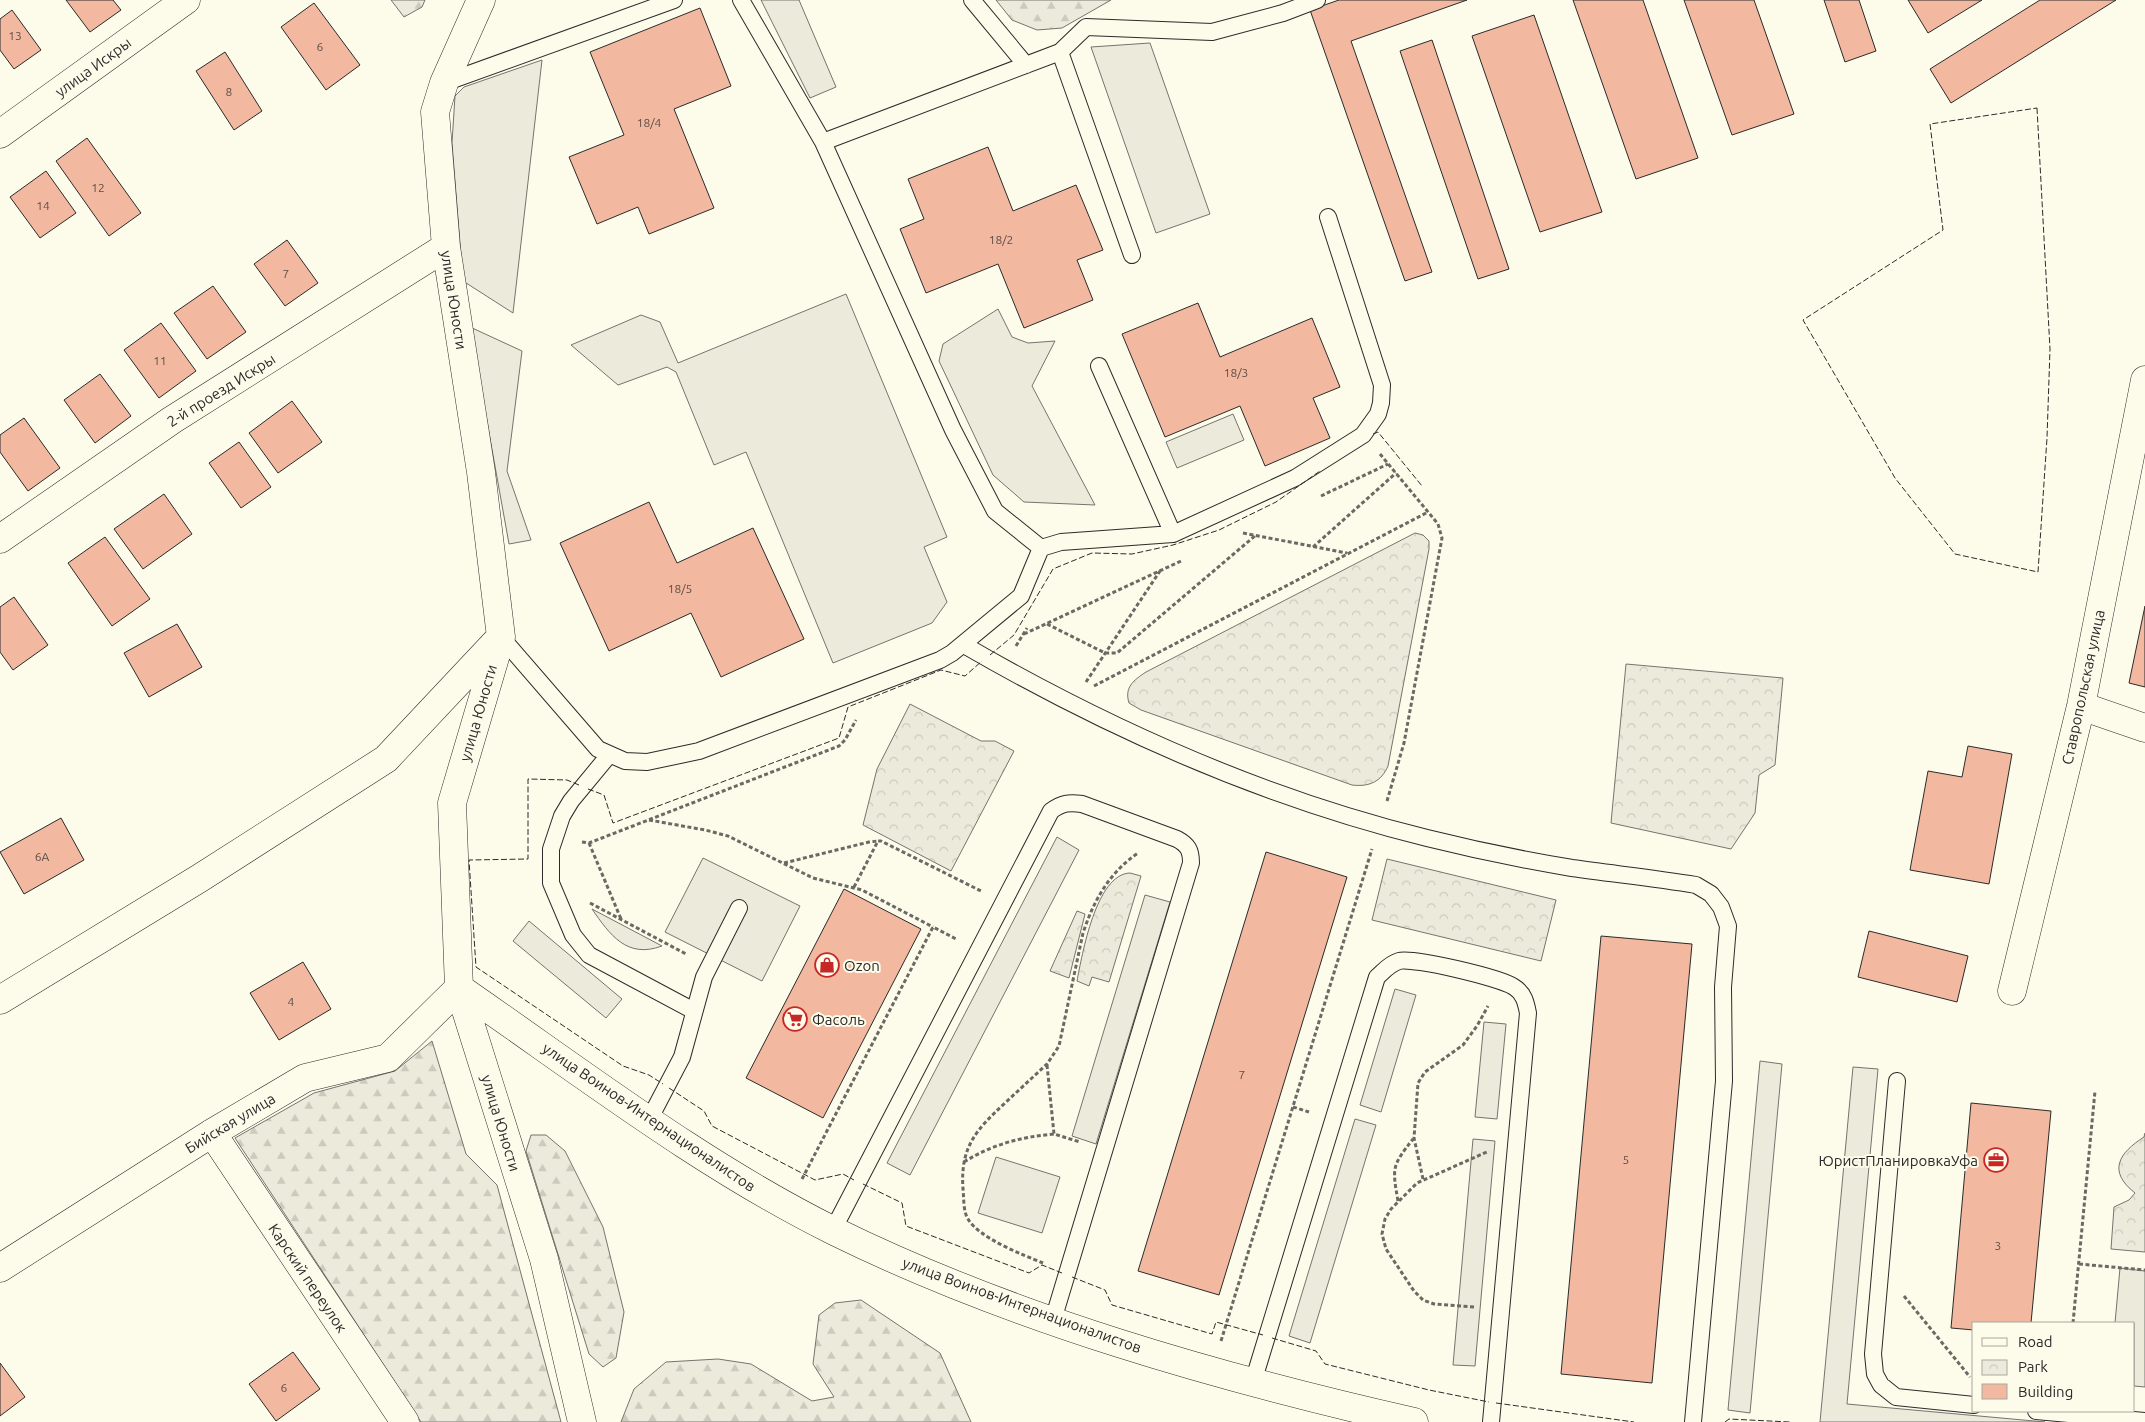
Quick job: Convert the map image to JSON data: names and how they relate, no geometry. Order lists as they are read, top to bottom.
{
  "streets": {
    "street": [
      "улица Искры",
      "улица Юности",
      "2-й проезд Искры",
      "Ставропольская улица",
      "улица Воинов-Интернационалистов",
      "Бийская улица",
      "Карский переулок"
    ]
  },
  "crossings": [
    ["улица Юности", "2-й проезд Искры"],
    ["улица Юности", "улица Воинов-Интернационалистов"],
    ["улица Юности", "Бийская улица"],
    ["улица Воинов-Интернационалистов", "Бийская улица"],
    ["Бийская улица", "Карский переулок"]
  ],
  "places": {
    "shop": ["Ozon"],
    "supermarket": ["Фасоль"],
    "office": ["ЮристПланировкаУфа"]
  },
  "house_numbers": [
    "13",
    "6",
    "8",
    "18/4",
    "12",
    "14",
    "18/2",
    "7",
    "11",
    "18/3",
    "18/5",
    "6А",
    "4",
    "7",
    "5",
    "3",
    "6"
  ],
  "legend": ["Road", "Park", "Building"]
}
